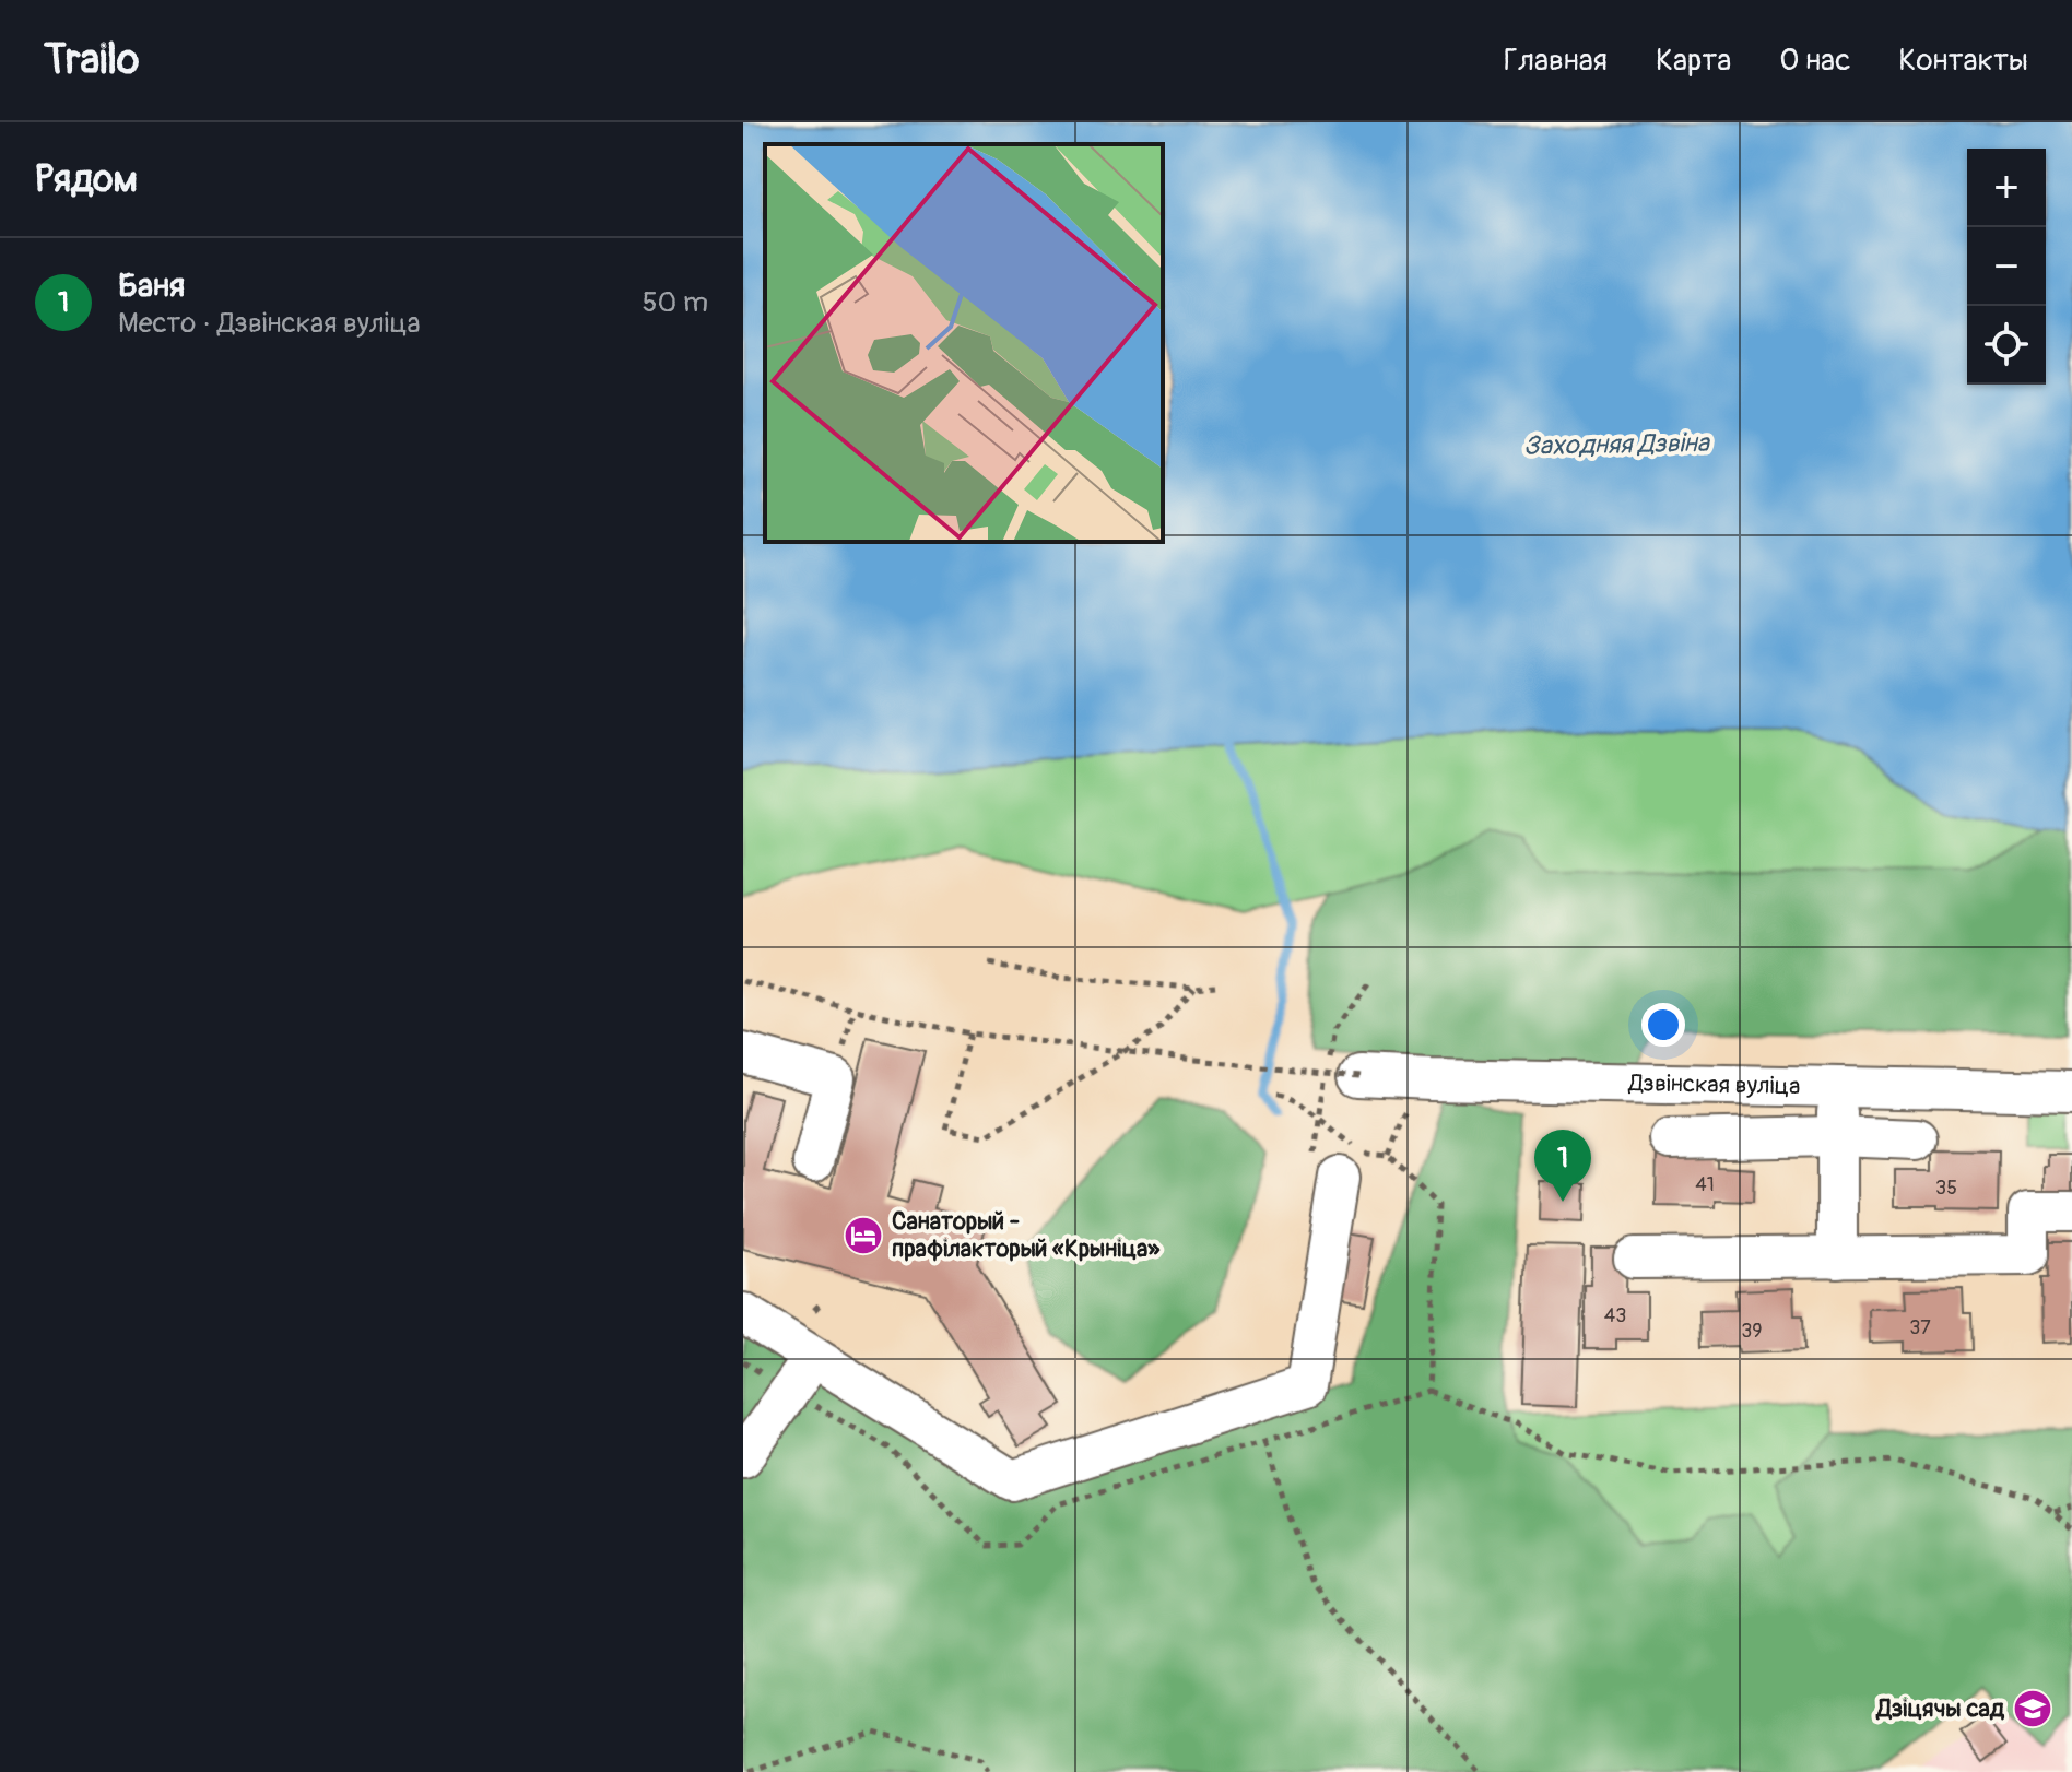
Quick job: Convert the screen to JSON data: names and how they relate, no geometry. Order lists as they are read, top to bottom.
{
  "streets": {
    "street": ["Дзвінская вуліца"]
  },
  "water": ["Заходняя Дзвіна"],
  "places": {
    "hotel": ["Санаторый - прафілакторый «Крыніца»"],
    "school or university": ["Дзіцячы сад"]
  },
  "house_numbers": [
    "41",
    "35",
    "43",
    "37",
    "39"
  ],
  "page": {
    "header": "Trailo",
    "nav": [
      "Главная",
      "Карта",
      "О нас",
      "Контакты"
    ],
    "heading": "Рядом",
    "map_buttons": ["+", "−"],
    "list": [
      {
        "mark": "1",
        "name": "Баня",
        "note": "Место · Дзвінская вуліца",
        "value": "50 m"
      }
    ],
    "pins": "1"
  }
}
